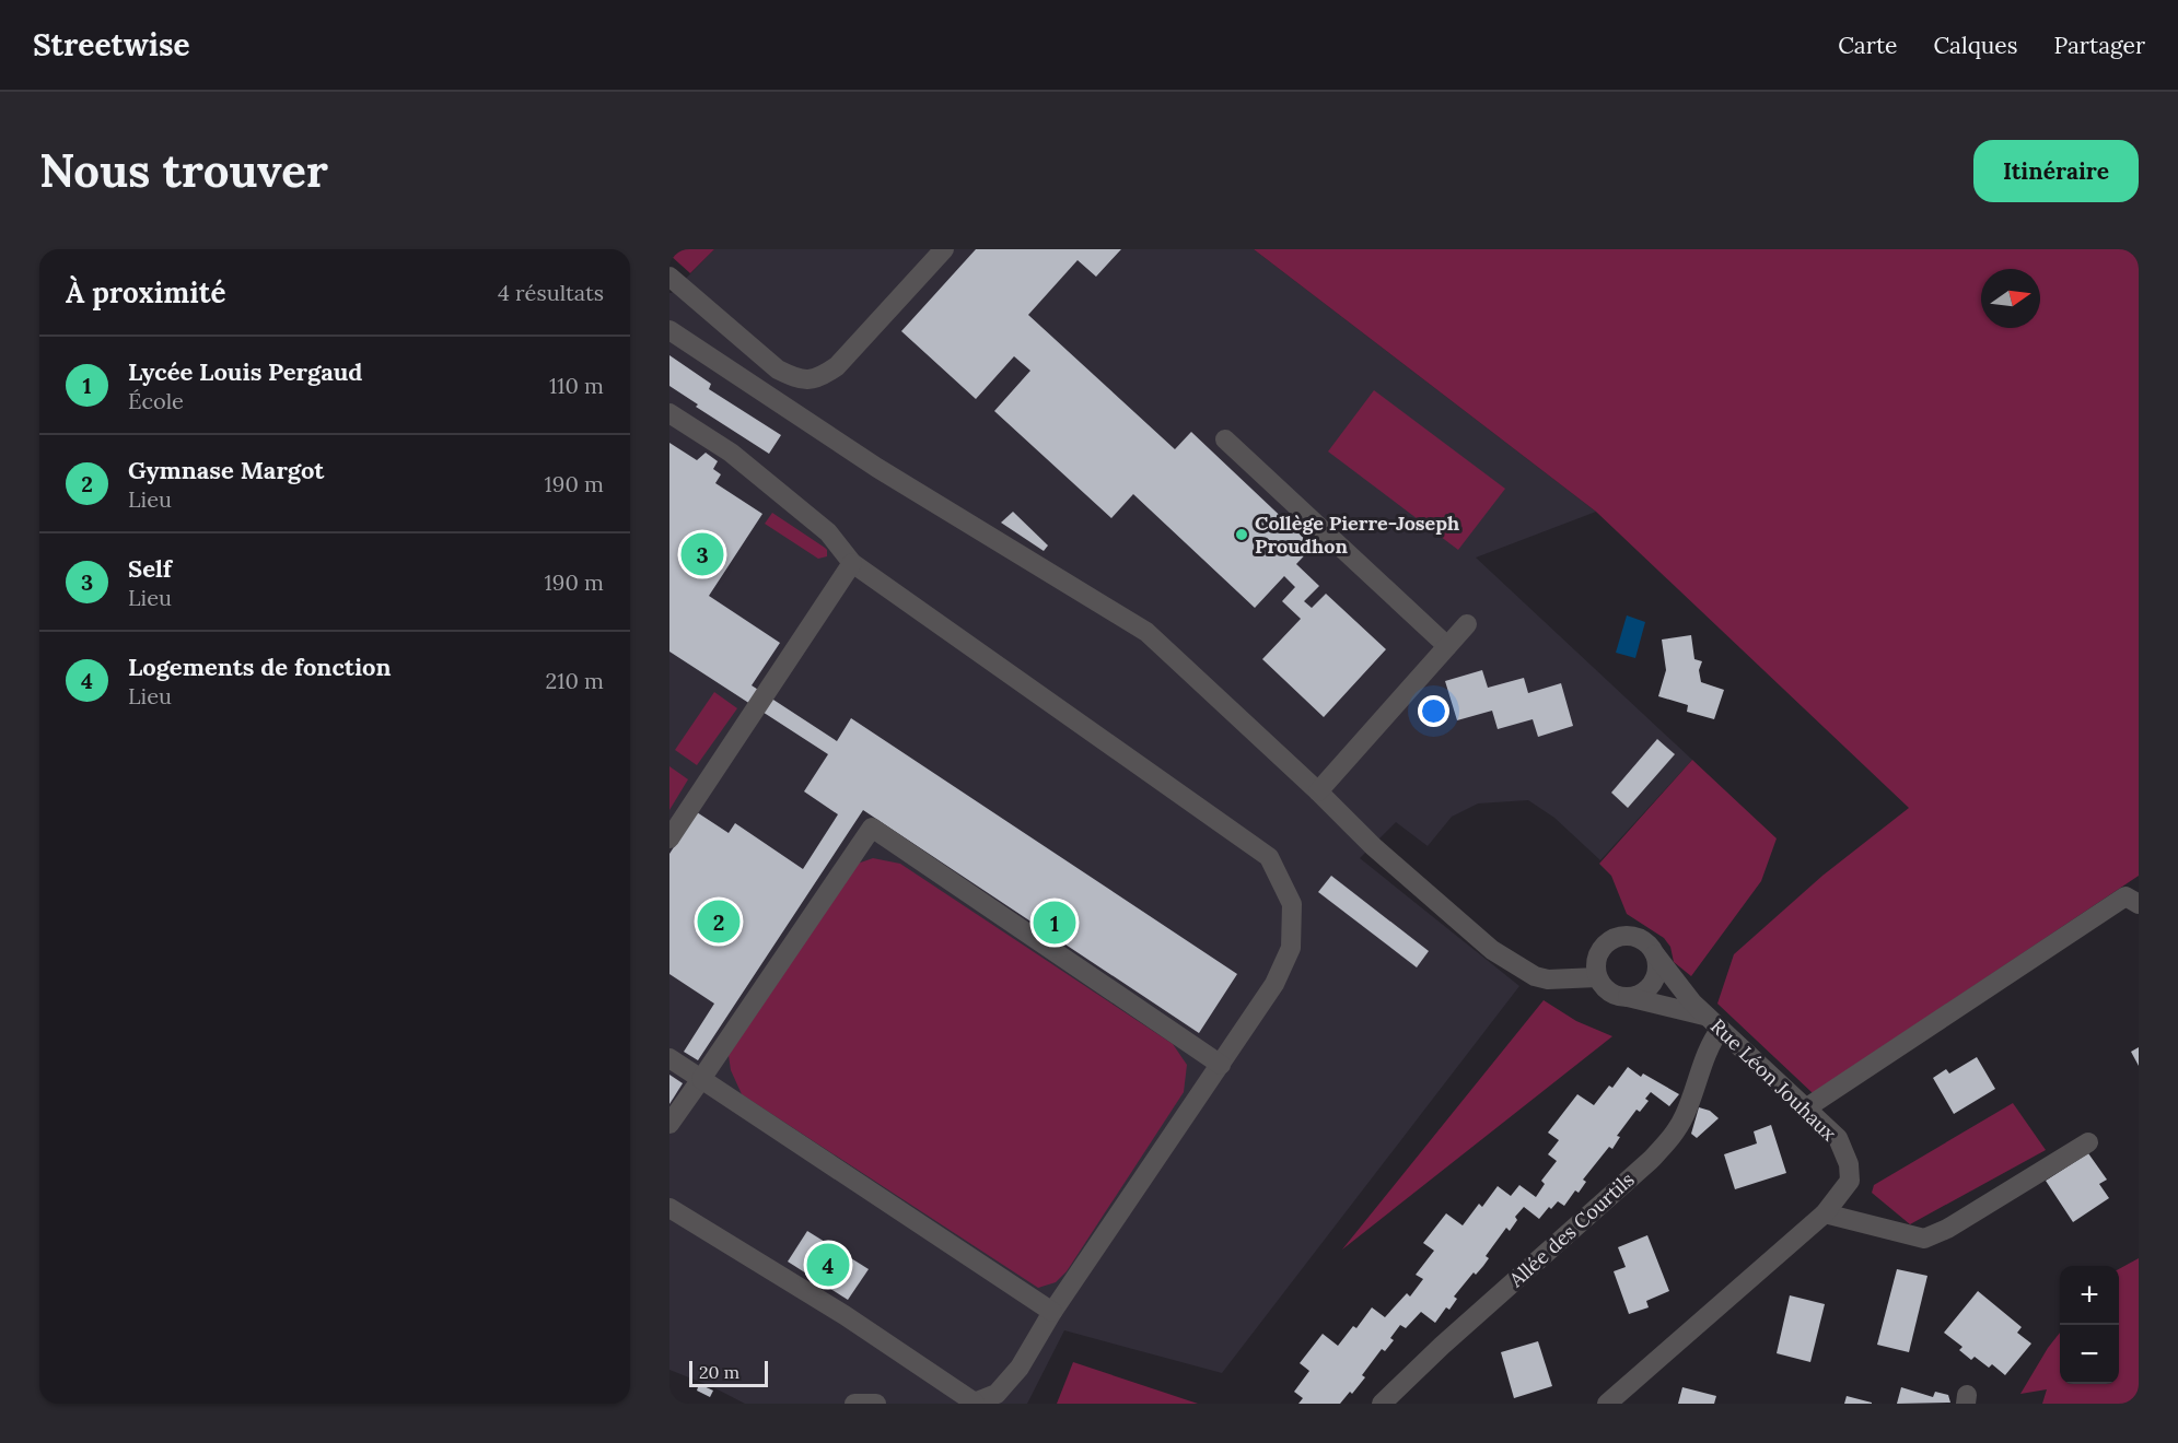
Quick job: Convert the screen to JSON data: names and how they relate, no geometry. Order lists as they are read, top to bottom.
{
  "streets": {
    "street": ["Rue Léon Jouhaux", "Allée des Courtils"]
  },
  "crossings": [
    ["Rue Léon Jouhaux", "Allée des Courtils"]
  ],
  "places": ["Collège Pierre-Joseph Proudhon"],
  "scale_bar": "20 m",
  "north": "right",
  "page": {
    "header": "Streetwise",
    "nav": ["Carte", "Calques", "Partager"],
    "buttons": "Itinéraire",
    "title": "Nous trouver",
    "heading": ["À proximité", "4 résultats"],
    "list": [
      {
        "mark": "1",
        "name": "Lycée Louis Pergaud",
        "note": "École",
        "value": "110 m"
      },
      {
        "mark": "2",
        "name": "Gymnase Margot",
        "note": "Lieu",
        "value": "190 m"
      },
      {
        "mark": "3",
        "name": "Self",
        "note": "Lieu",
        "value": "190 m"
      },
      {
        "mark": "4",
        "name": "Logements de fonction",
        "note": "Lieu",
        "value": "210 m"
      }
    ],
    "pins": [
      "3",
      "2",
      "1",
      "4"
    ],
    "map_buttons": ["+", "−"],
    "scale": "20 m"
  }
}
